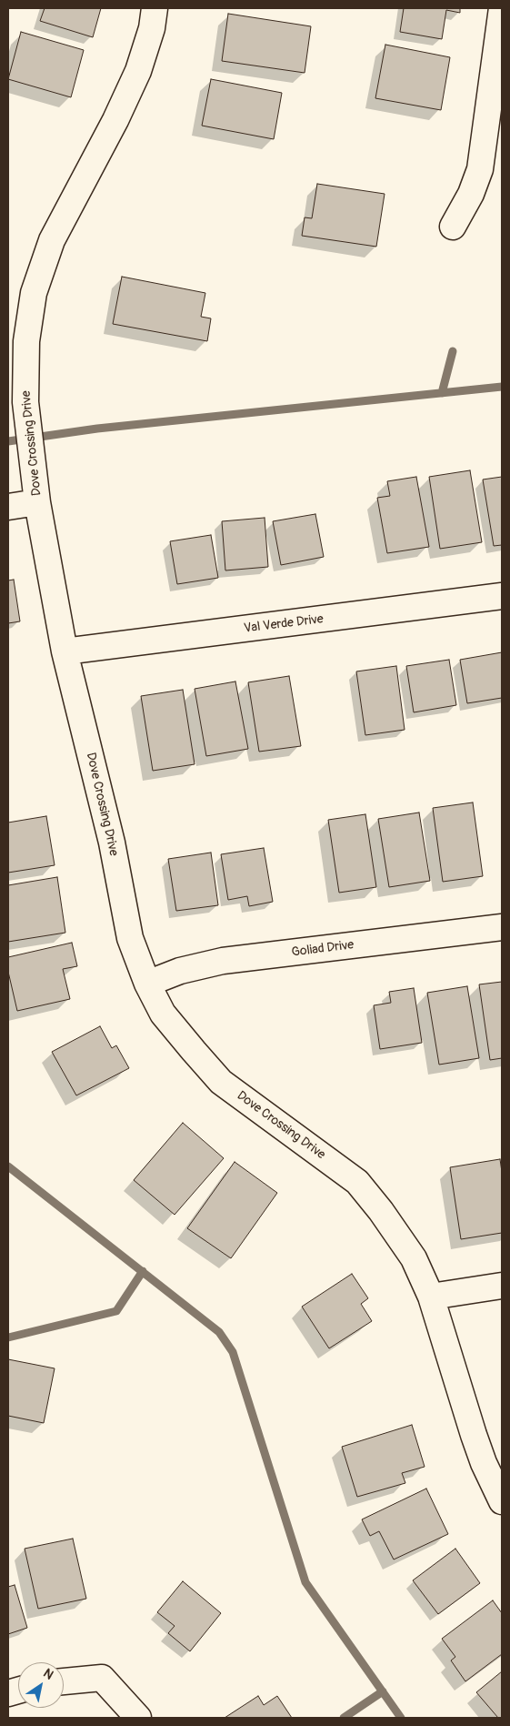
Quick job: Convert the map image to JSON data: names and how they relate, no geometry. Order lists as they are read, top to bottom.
{
  "streets": {
    "street": ["Dove Crossing Drive", "Val Verde Drive", "Goliad Drive"]
  },
  "crossings": [
    ["Dove Crossing Drive", "Val Verde Drive"],
    ["Dove Crossing Drive", "Goliad Drive"]
  ],
  "north": "top right"
}
